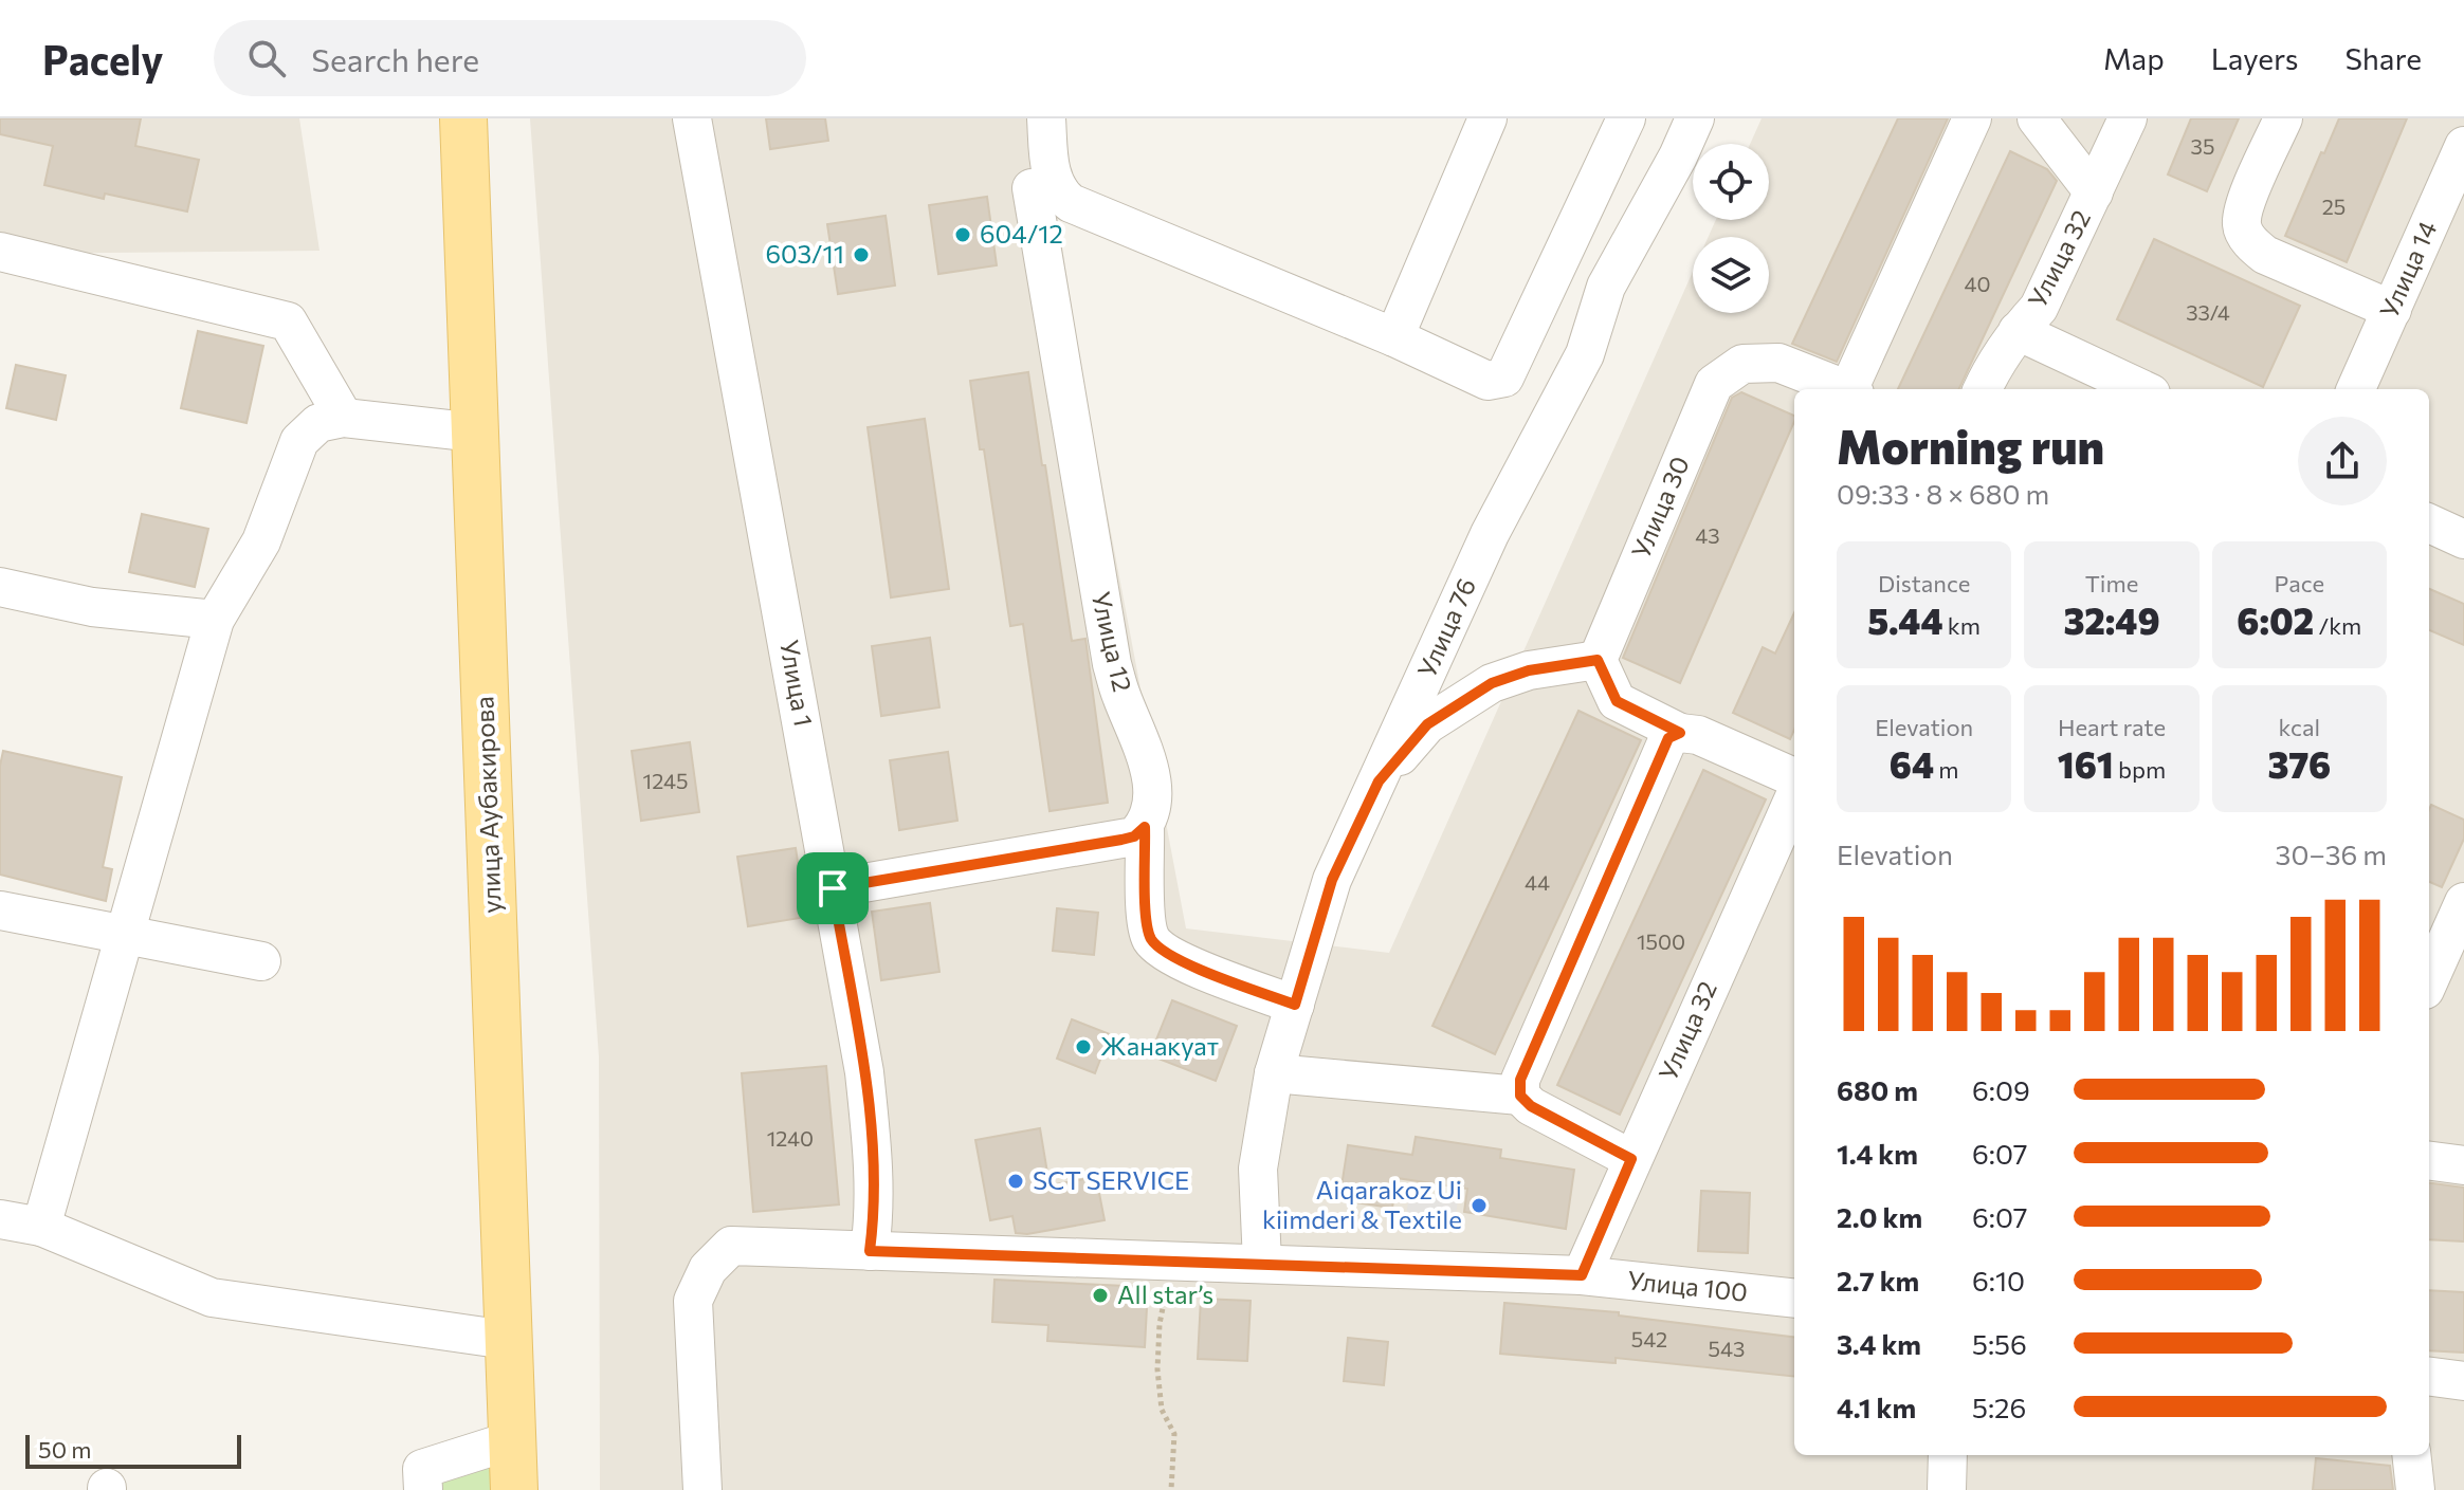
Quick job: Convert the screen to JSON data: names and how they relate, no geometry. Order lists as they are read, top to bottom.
{
  "streets": {
    "main road": ["улица Аубакирова"],
    "street": [
      "Улица 32",
      "Улица 14",
      "Улица 30",
      "Улица 76",
      "Улица 12",
      "Улица 1",
      "Улица 100"
    ]
  },
  "crossings": [
    ["Улица 32", "Улица 100"],
    ["Улица 76", "Улица 12"],
    ["Улица 76", "Улица 100"],
    ["Улица 1", "Улица 100"]
  ],
  "places": [
    "604/12",
    "603/11",
    "Жанакуат",
    "SCT SERVICE",
    "Aiqarakoz Ui kiimderi & Textile",
    "All star’s"
  ],
  "house_numbers": [
    "35",
    "25",
    "40",
    "33/4",
    "43",
    "1245",
    "44",
    "1500",
    "1240",
    "542",
    "543"
  ],
  "scale_bar": "50 m",
  "page": {
    "header": "Pacely",
    "search": "Search here",
    "nav": ["Map", "Layers", "Share"],
    "heading": ["Morning run", "09:33 · 8 × 680 m"],
    "stats": [
      ["Distance", "5.44 km"],
      ["Time", "32:49"],
      ["Pace", "6:02 /km"],
      ["Elevation", "64 m"],
      ["Heart rate", "161 bpm"],
      ["kcal", "376"]
    ],
    "chart": ["Elevation", "30–36 m"],
    "list": [
      {
        "name": "680 m",
        "note": "6:09"
      },
      {
        "name": "1.4 km",
        "note": "6:07"
      },
      {
        "name": "2.0 km",
        "note": "6:07"
      },
      {
        "name": "2.7 km",
        "note": "6:10"
      },
      {
        "name": "3.4 km",
        "note": "5:56"
      },
      {
        "name": "4.1 km",
        "note": "5:26"
      }
    ],
    "scale": "50 m"
  }
}
